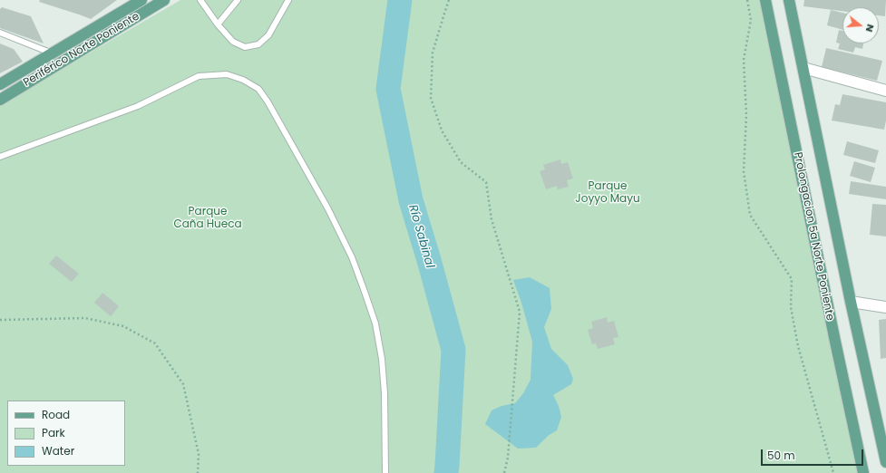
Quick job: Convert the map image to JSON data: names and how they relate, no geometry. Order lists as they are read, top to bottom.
{
  "streets": {
    "main road": ["Periférico Norte Poniente", "Prolongacion 5a Norte Poniente"]
  },
  "water": ["Río Sabinal"],
  "parks": ["Parque Joyyo Mayu", "Parque Caña Hueca"],
  "legend": ["Road", "Park", "Water"],
  "scale_bar": "50 m",
  "north": "right"
}
